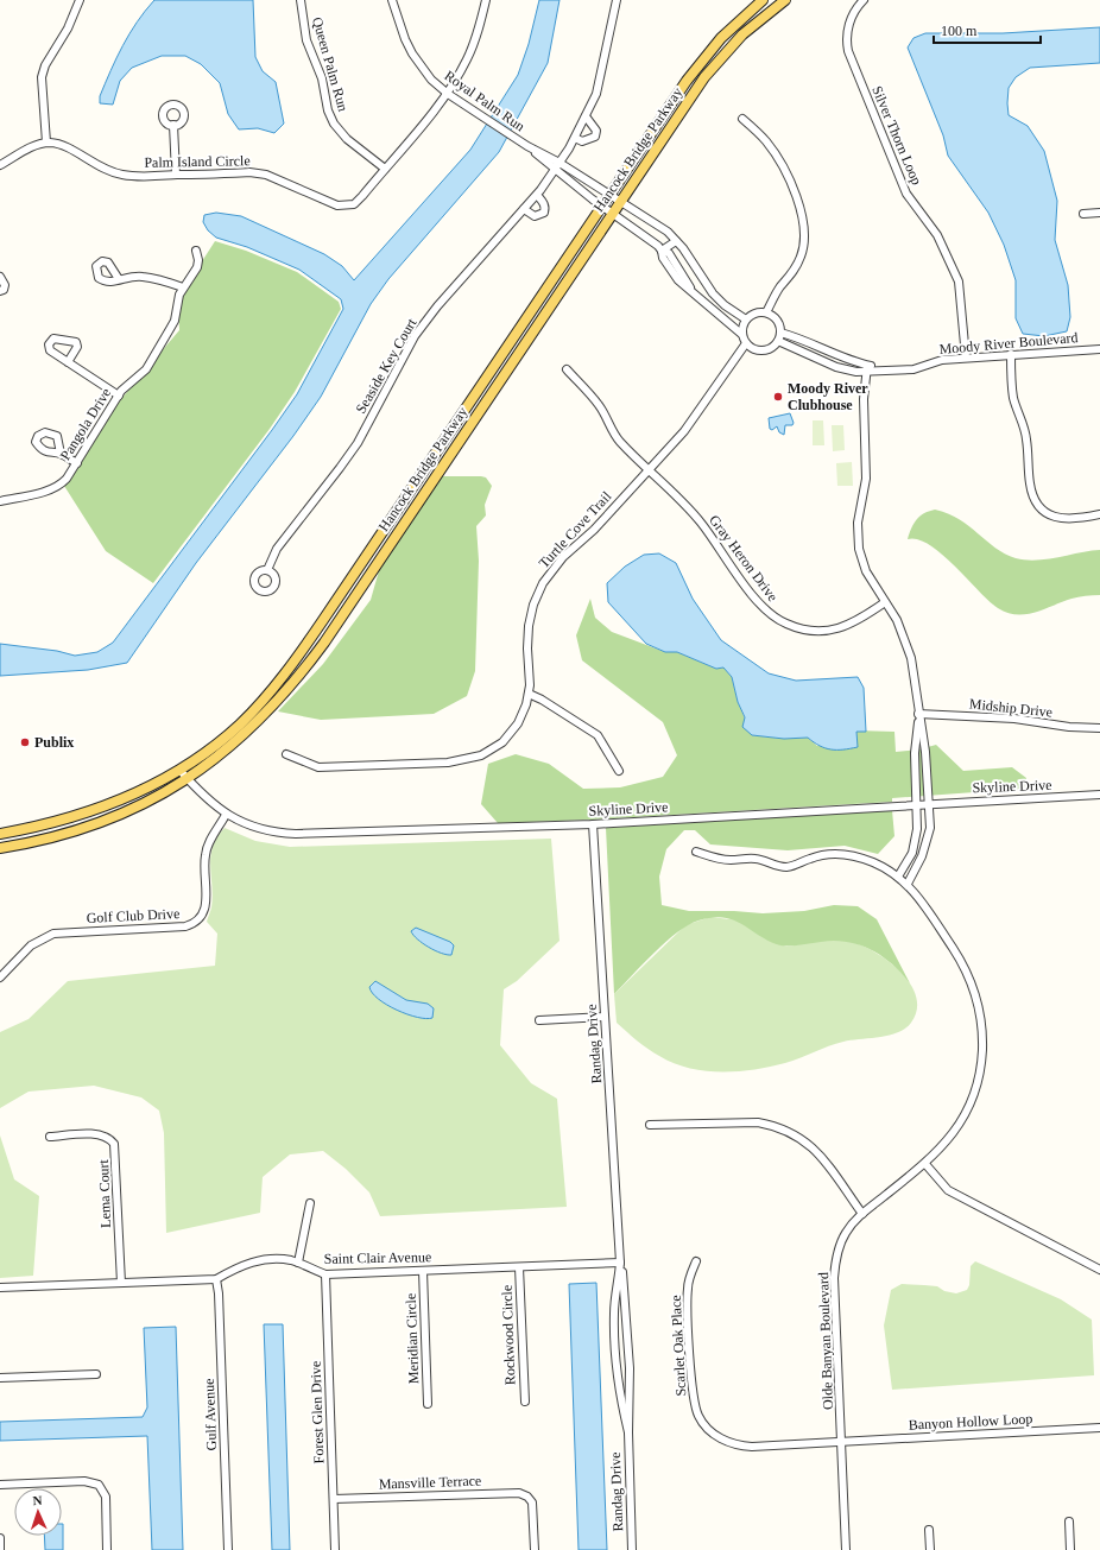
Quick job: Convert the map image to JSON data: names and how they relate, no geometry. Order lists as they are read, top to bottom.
{
  "streets": {
    "main road": ["Hancock Bridge Parkway"],
    "street": [
      "Queen Palm Run",
      "Royal Palm Run",
      "Silver Thorn Loop",
      "Palm Island Circle",
      "Moody River Boulevard",
      "Seaside Key Court",
      "Pangola Drive",
      "Turtle Cove Trail",
      "Gray Heron Drive",
      "Midship Drive",
      "Skyline Drive",
      "Golf Club Drive",
      "Randag Drive",
      "Lema Court",
      "Saint Clair Avenue",
      "Rockwood Circle",
      "Meridian Circle",
      "Olde Banyan Boulevard",
      "Scarlet Oak Place",
      "Forest Glen Drive",
      "Gulf Avenue",
      "Banyon Hollow Loop",
      "Mansville Terrace"
    ]
  },
  "crossings": [
    ["Queen Palm Run", "Palm Island Circle"],
    ["Royal Palm Run", "Hancock Bridge Parkway"],
    ["Royal Palm Run", "Palm Island Circle"],
    ["Royal Palm Run", "Seaside Key Court"],
    ["Silver Thorn Loop", "Moody River Boulevard"],
    ["Hancock Bridge Parkway", "Skyline Drive"],
    ["Moody River Boulevard", "Turtle Cove Trail"],
    ["Turtle Cove Trail", "Gray Heron Drive"],
    ["Skyline Drive", "Golf Club Drive"],
    ["Skyline Drive", "Randag Drive"],
    ["Randag Drive", "Saint Clair Avenue"],
    ["Lema Court", "Saint Clair Avenue"],
    ["Saint Clair Avenue", "Rockwood Circle"],
    ["Saint Clair Avenue", "Meridian Circle"],
    ["Saint Clair Avenue", "Forest Glen Drive"],
    ["Saint Clair Avenue", "Gulf Avenue"],
    ["Olde Banyan Boulevard", "Scarlet Oak Place"],
    ["Olde Banyan Boulevard", "Banyon Hollow Loop"],
    ["Scarlet Oak Place", "Banyon Hollow Loop"],
    ["Forest Glen Drive", "Mansville Terrace"]
  ],
  "places": ["Moody River Clubhouse", "Publix"],
  "scale_bar": "100 m",
  "north": "top"
}
